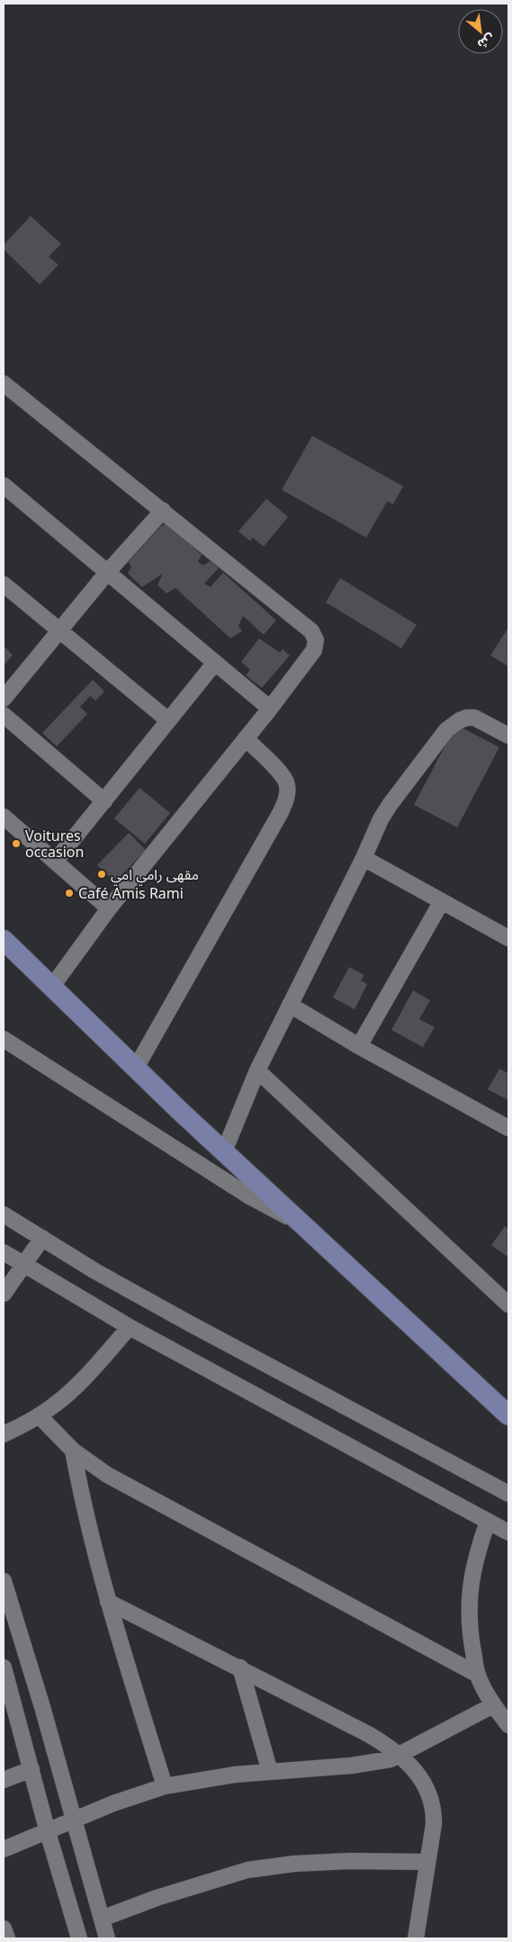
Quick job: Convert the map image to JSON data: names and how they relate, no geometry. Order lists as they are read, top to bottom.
{
  "places": ["Voitures occasion", "مقهى رامي امي", "Café Amis Rami"],
  "north": "bottom right"
}
